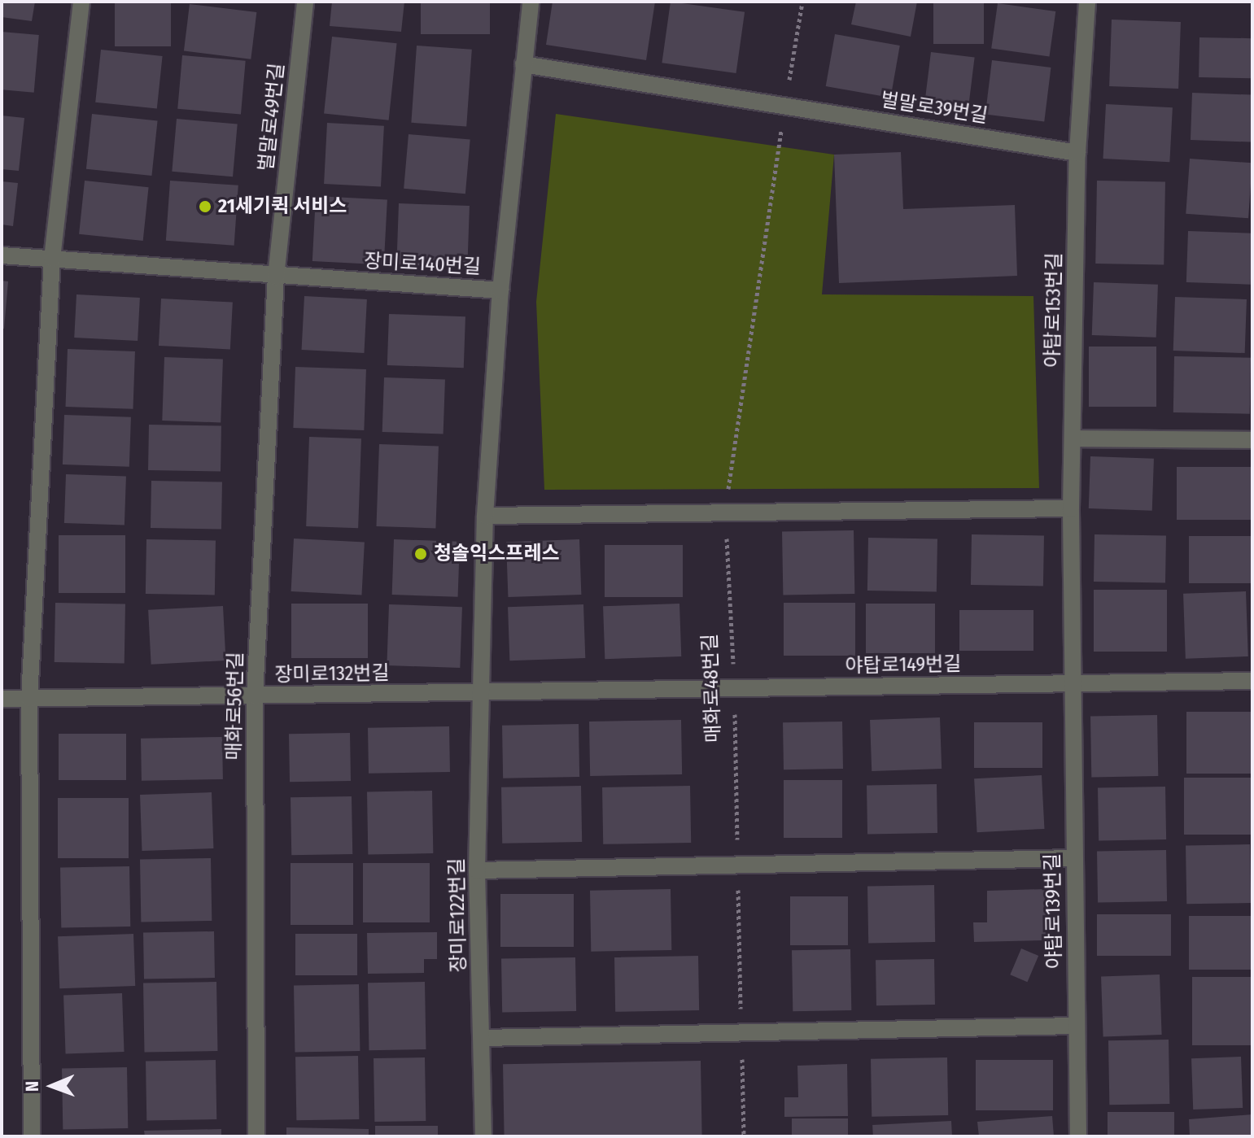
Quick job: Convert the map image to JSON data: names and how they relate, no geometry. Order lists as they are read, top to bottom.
{
  "streets": {
    "street": [
      "벌말로39번길",
      "벌말로49번길",
      "장미로140번길",
      "야탑로153번길",
      "야탑로149번길",
      "장미로132번길",
      "매화로56번길",
      "야탑로139번길",
      "장미로122번길"
    ],
    "path": ["매화로48번길"]
  },
  "crossings": [
    ["벌말로39번길", "장미로140번길"],
    ["벌말로39번길", "야탑로153번길"],
    ["벌말로39번길", "매화로48번길"],
    ["벌말로49번길", "장미로140번길"],
    ["벌말로49번길", "매화로56번길"],
    ["장미로140번길", "매화로56번길"],
    ["야탑로149번길", "장미로132번길"],
    ["야탑로149번길", "매화로48번길"],
    ["야탑로149번길", "야탑로139번길"],
    ["장미로132번길", "매화로48번길"],
    ["장미로132번길", "매화로56번길"],
    ["장미로132번길", "장미로122번길"]
  ],
  "places": ["21세기퀵 서비스", "청솔익스프레스"],
  "north": "left"
}
